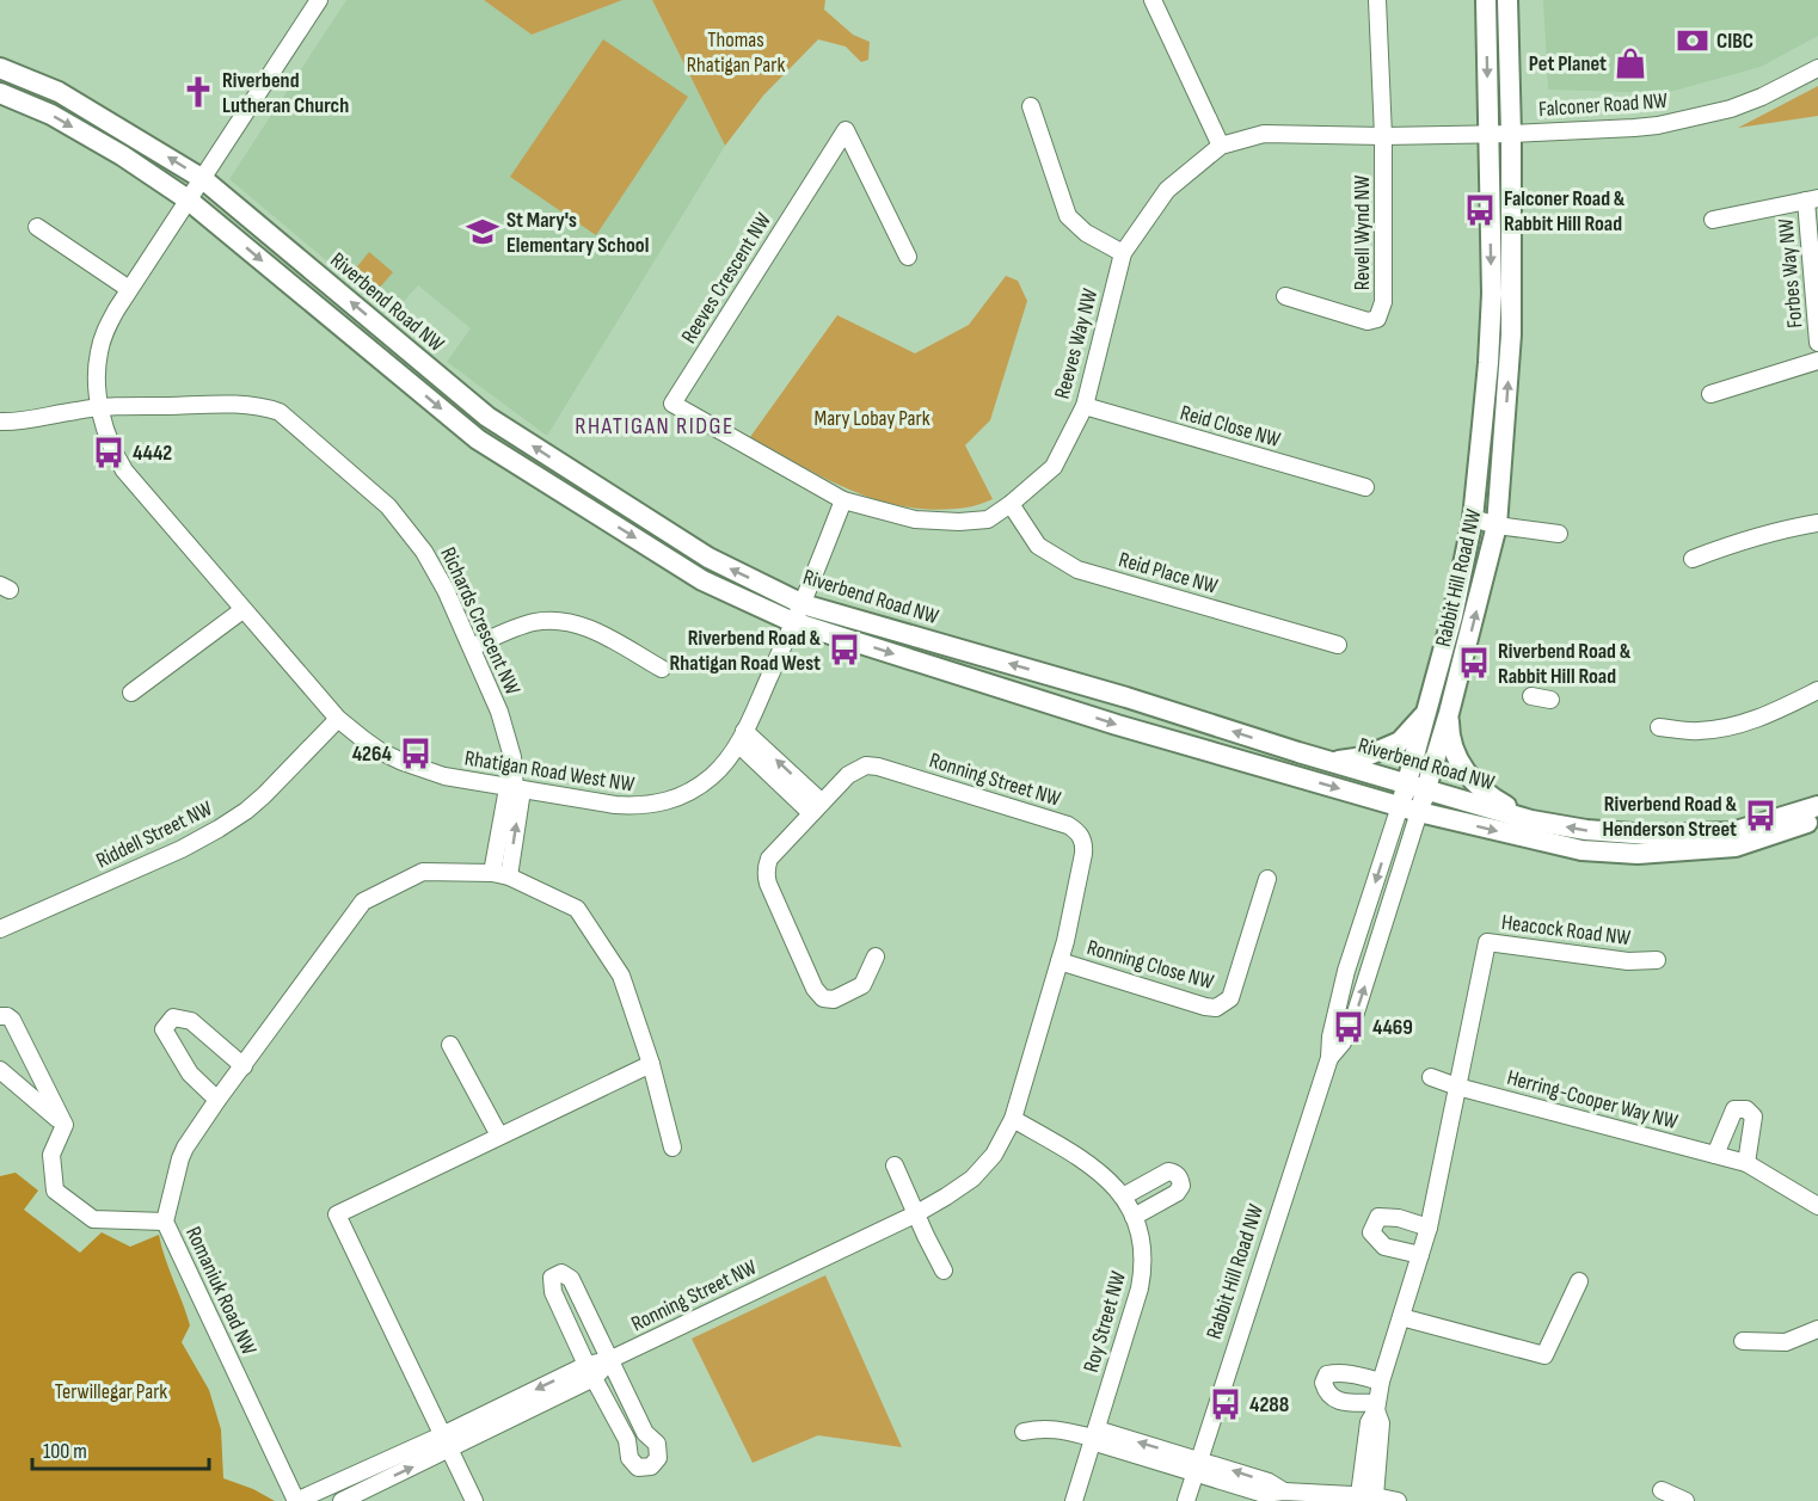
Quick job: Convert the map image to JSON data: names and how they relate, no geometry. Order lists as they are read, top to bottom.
{
  "streets": {
    "main road": ["Riverbend Road NW", "Rabbit Hill Road NW"],
    "street": [
      "Falconer Road NW",
      "Revell Wynd NW",
      "Forbes Way NW",
      "Reeves Crescent NW",
      "Reeves Way NW",
      "Reid Close NW",
      "Reid Place NW",
      "Richards Crescent NW",
      "Rhatigan Road West NW",
      "Ronning Street NW",
      "Riddell Street NW",
      "Heacock Road NW",
      "Ronning Close NW",
      "Herring-Cooper Way NW",
      "Romaniuk Road NW",
      "Roy Street NW"
    ]
  },
  "crossings": [
    ["Falconer Road NW", "Reeves Way NW"],
    ["Falconer Road NW", "Rabbit Hill Road NW"],
    ["Revell Wynd NW", "Reeves Way NW"],
    ["Reeves Crescent NW", "Reeves Way NW"],
    ["Reeves Crescent NW", "Rhatigan Road West NW"],
    ["Riverbend Road NW", "Rabbit Hill Road NW"],
    ["Riverbend Road NW", "Rhatigan Road West NW"],
    ["Reeves Way NW", "Reid Close NW"],
    ["Reeves Way NW", "Reid Place NW"],
    ["Reeves Way NW", "Rabbit Hill Road NW"],
    ["Reeves Way NW", "Rhatigan Road West NW"],
    ["Richards Crescent NW", "Rhatigan Road West NW"],
    ["Rhatigan Road West NW", "Riddell Street NW"],
    ["Ronning Street NW", "Ronning Close NW"],
    ["Ronning Street NW", "Romaniuk Road NW"],
    ["Ronning Street NW", "Roy Street NW"],
    ["Heacock Road NW", "Herring-Cooper Way NW"]
  ],
  "districts": ["RHATIGAN RIDGE"],
  "parks": ["Thomas Rhatigan Park", "Mary Lobay Park", "Terwillegar Park"],
  "places": {
    "bank": ["CIBC"],
    "shop": ["Pet Planet"],
    "church": ["Riverbend Lutheran Church"],
    "bus stop": [
      "Falconer Road & Rabbit Hill Road",
      "4442",
      "Riverbend Road & Rhatigan Road West",
      "Riverbend Road & Rabbit Hill Road",
      "4264",
      "Riverbend Road & Henderson Street",
      "4469",
      "4288"
    ],
    "school or university": ["St Mary's Elementary School"]
  },
  "scale_bar": "100 m"
}
